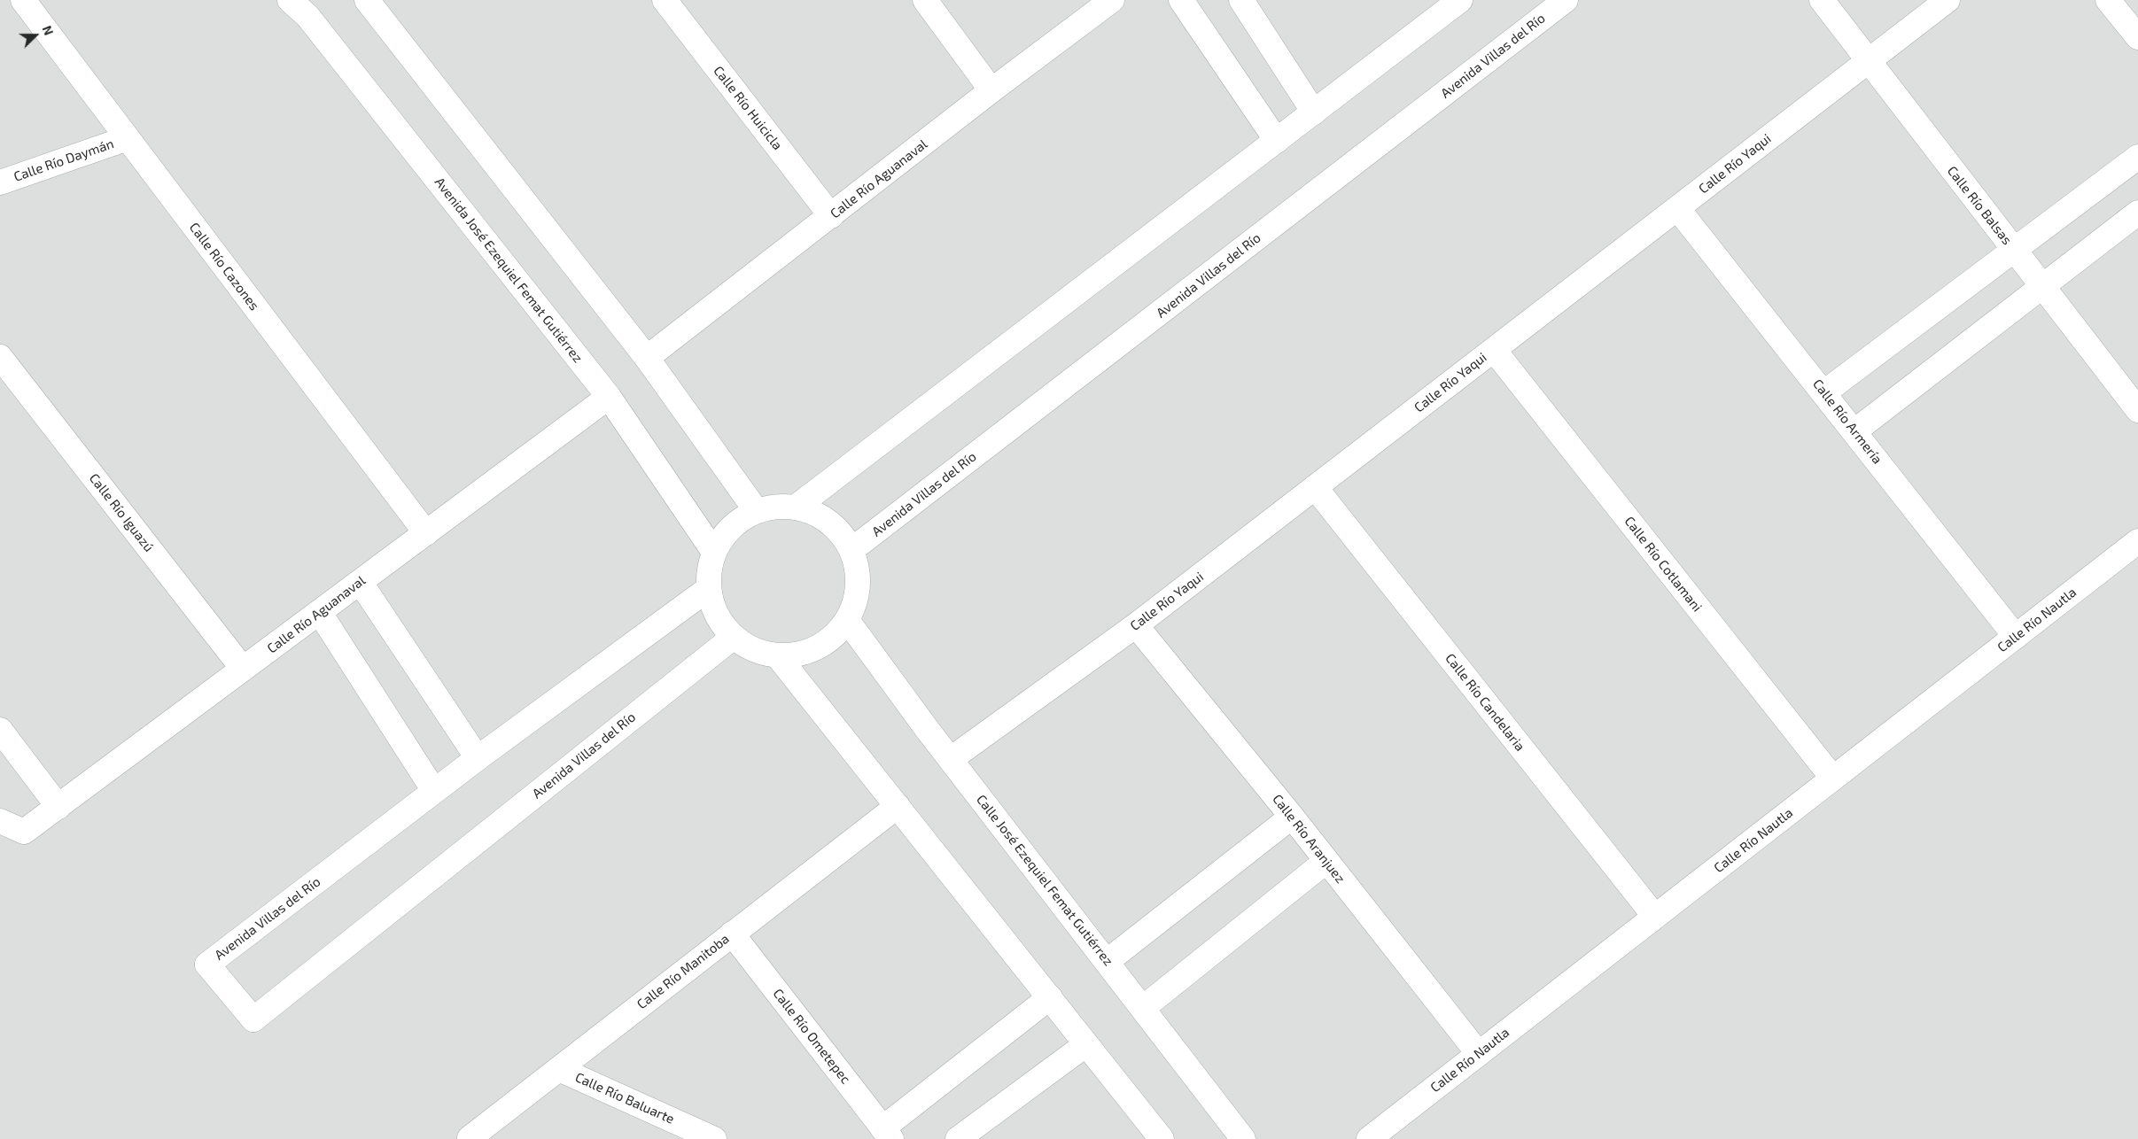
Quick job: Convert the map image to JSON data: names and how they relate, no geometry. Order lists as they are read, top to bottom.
{
  "streets": {
    "street": [
      "Avenida Villas del Río",
      "Calle Río Huicicla",
      "Calle Río Daymán",
      "Calle Río Yaqui",
      "Calle Río Aguanaval",
      "Calle Río Balsas",
      "Calle Río Cazones",
      "Avenida José Ezequiel Femat Gutiérrez",
      "Calle Río Armería",
      "Calle Río Iguazú",
      "Calle Río Cotlamani",
      "Calle Río Nautla",
      "Calle Río Candelaria",
      "Calle Río Aranjuez",
      "Calle José Ezequiel Femat Gutiérrez",
      "Calle Río Manitoba",
      "Calle Río Ometepec",
      "Calle Río Baluarte"
    ]
  },
  "crossings": [
    ["Avenida Villas del Río", "Avenida José Ezequiel Femat Gutiérrez"],
    ["Avenida Villas del Río", "Calle José Ezequiel Femat Gutiérrez"],
    ["Calle Río Huicicla", "Calle Río Aguanaval"],
    ["Calle Río Daymán", "Calle Río Cazones"],
    ["Calle Río Yaqui", "Calle Río Balsas"],
    ["Calle Río Yaqui", "Calle Río Armería"],
    ["Calle Río Yaqui", "Calle Río Cotlamani"],
    ["Calle Río Yaqui", "Calle Río Candelaria"],
    ["Calle Río Yaqui", "Calle Río Aranjuez"],
    ["Calle Río Yaqui", "Calle José Ezequiel Femat Gutiérrez"],
    ["Calle Río Aguanaval", "Calle Río Cazones"],
    ["Calle Río Aguanaval", "Avenida José Ezequiel Femat Gutiérrez"],
    ["Calle Río Aguanaval", "Calle Río Iguazú"],
    ["Avenida José Ezequiel Femat Gutiérrez", "Calle José Ezequiel Femat Gutiérrez"],
    ["Calle Río Armería", "Calle Río Nautla"],
    ["Calle Río Cotlamani", "Calle Río Nautla"],
    ["Calle Río Nautla", "Calle Río Candelaria"],
    ["Calle Río Nautla", "Calle Río Aranjuez"],
    ["Calle Río Manitoba", "Calle Río Ometepec"],
    ["Calle Río Manitoba", "Calle Río Baluarte"]
  ],
  "north": "right"
}
